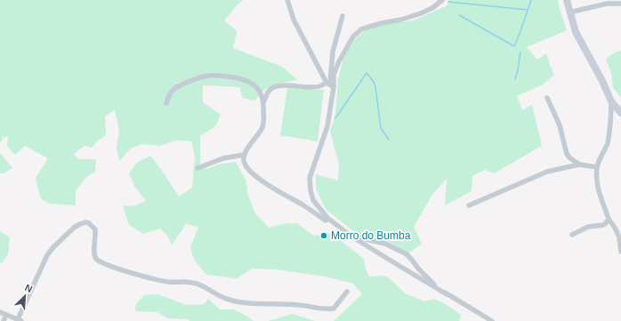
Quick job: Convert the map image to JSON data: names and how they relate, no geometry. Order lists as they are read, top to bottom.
{
  "places": ["Morro do Bumba"],
  "north": "top right"
}
